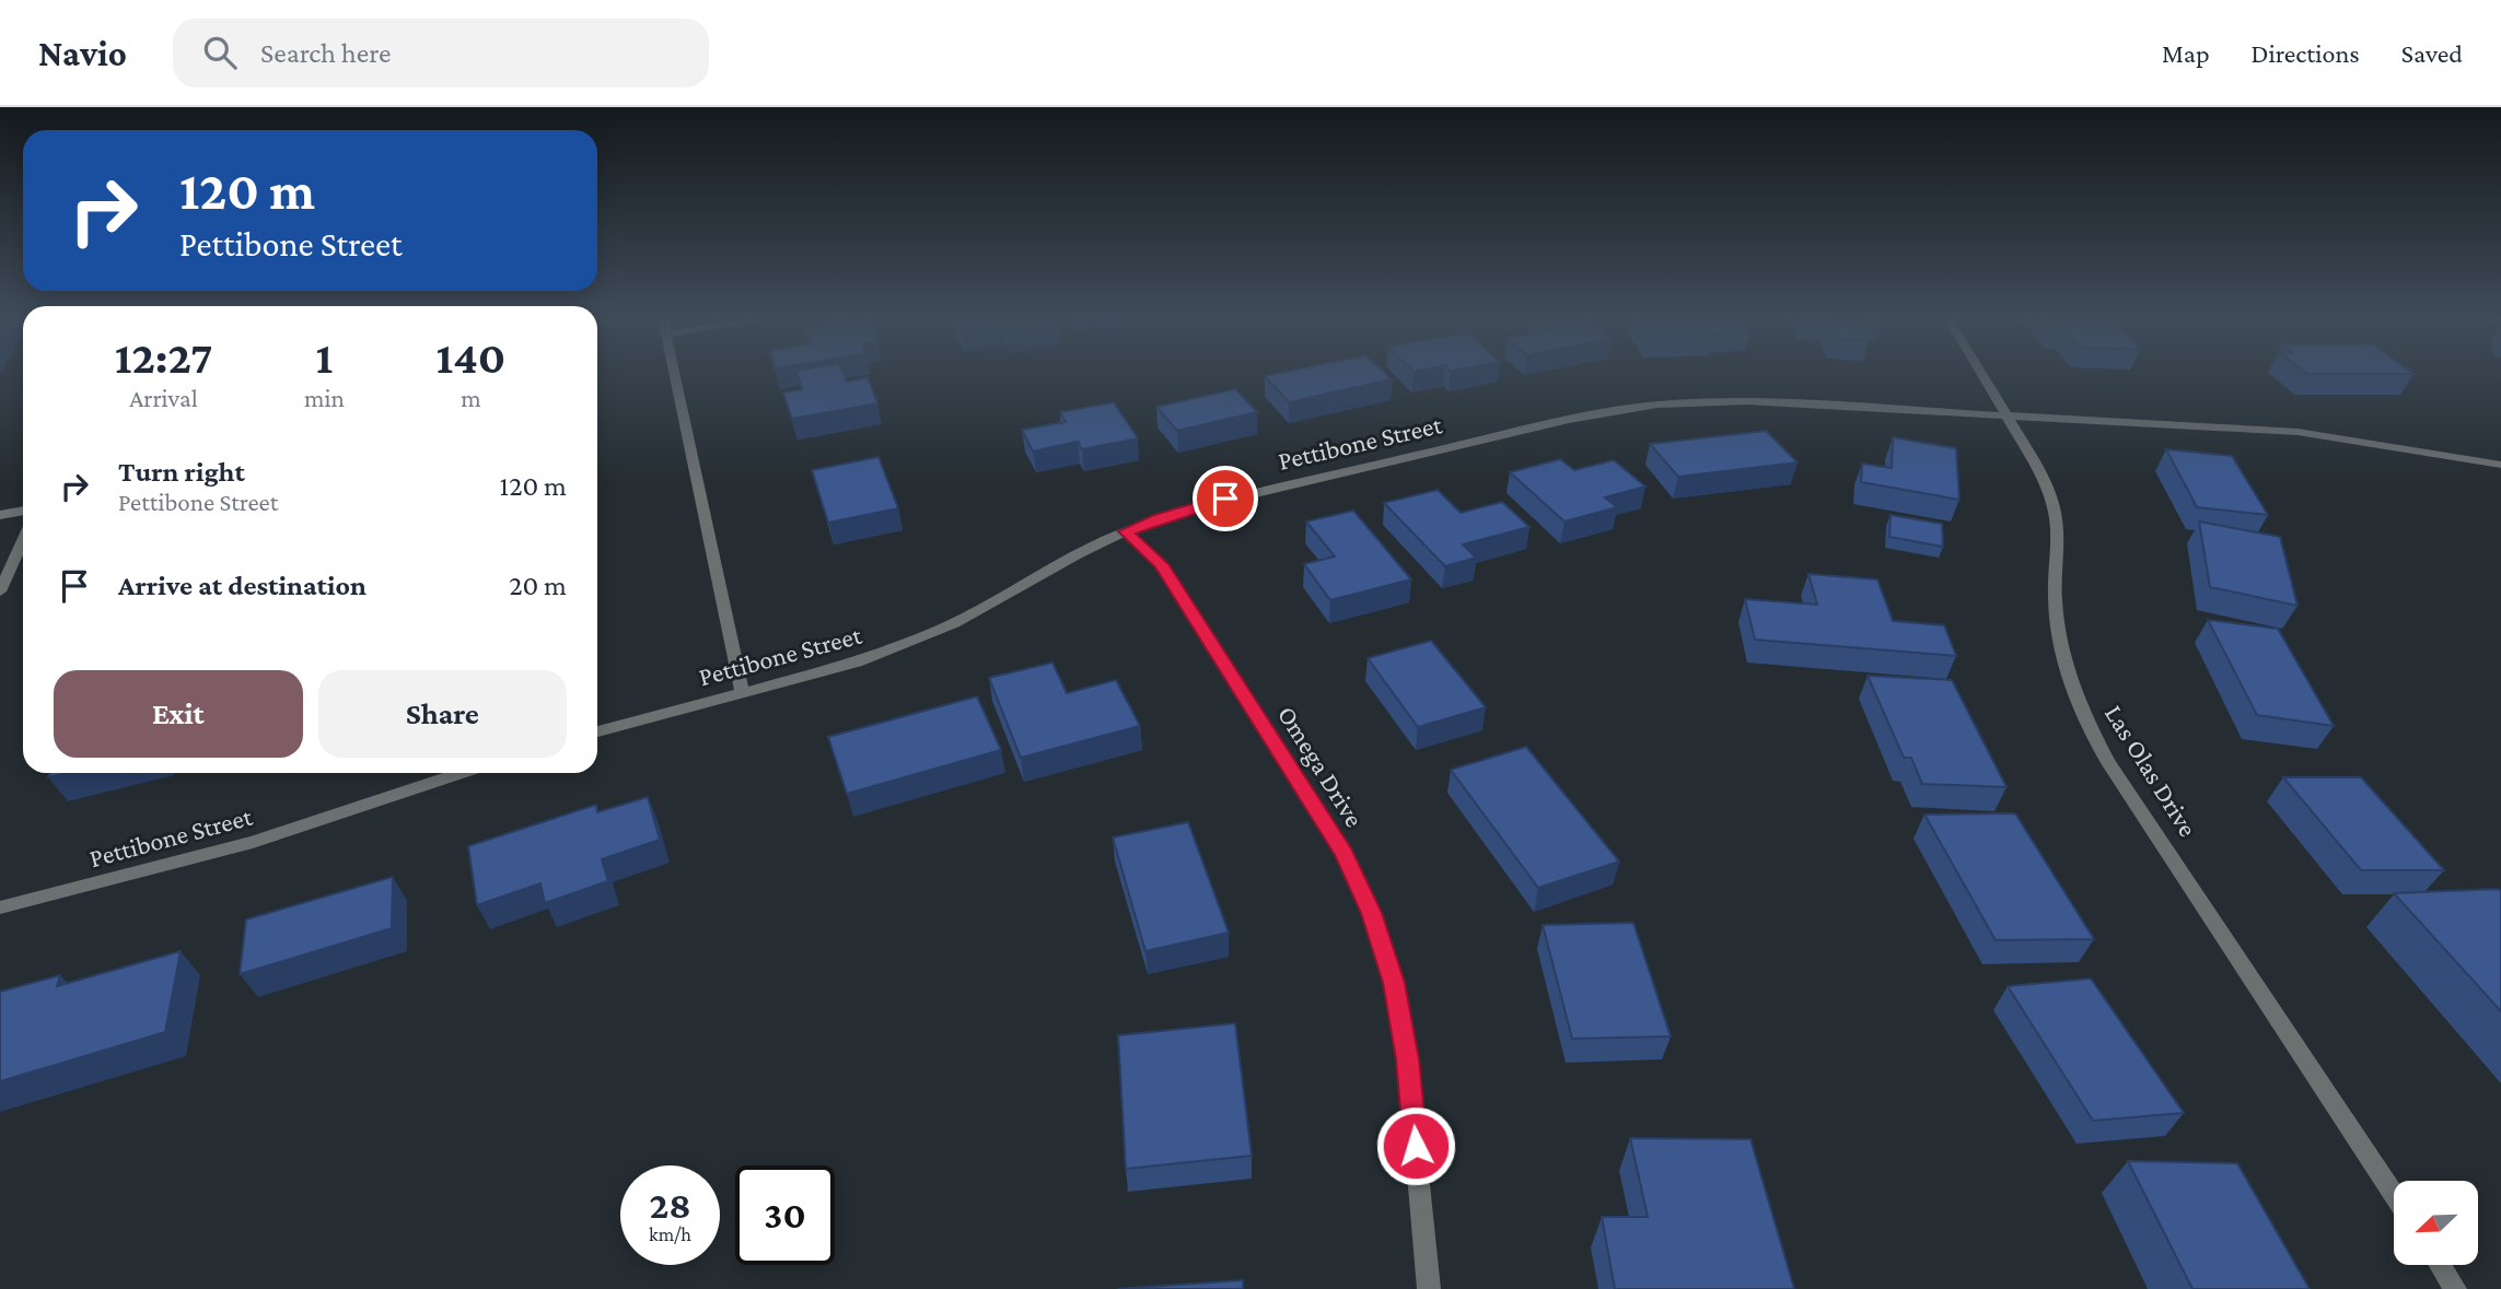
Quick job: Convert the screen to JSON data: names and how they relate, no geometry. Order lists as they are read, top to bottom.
{
  "streets": {
    "street": ["Pettibone Street", "Omega Drive", "Las Olas Drive"]
  },
  "crossings": [
    ["Pettibone Street", "Omega Drive"],
    ["Pettibone Street", "Las Olas Drive"]
  ],
  "north": "bottom left",
  "page": {
    "header": "Navio",
    "search": "Search here",
    "nav": ["Map", "Directions", "Saved"],
    "turn": ["120 m", "Pettibone Street"],
    "eta": [
      "12:27",
      "Arrival",
      "1",
      "min",
      "140",
      "m"
    ],
    "list": [
      {
        "name": "Turn right",
        "note": "Pettibone Street",
        "value": "120 m"
      },
      {
        "name": "Arrive at destination",
        "value": "20 m"
      }
    ],
    "buttons": ["Exit", "Share"],
    "speed": "28 km/h",
    "limit": "30"
  }
}
